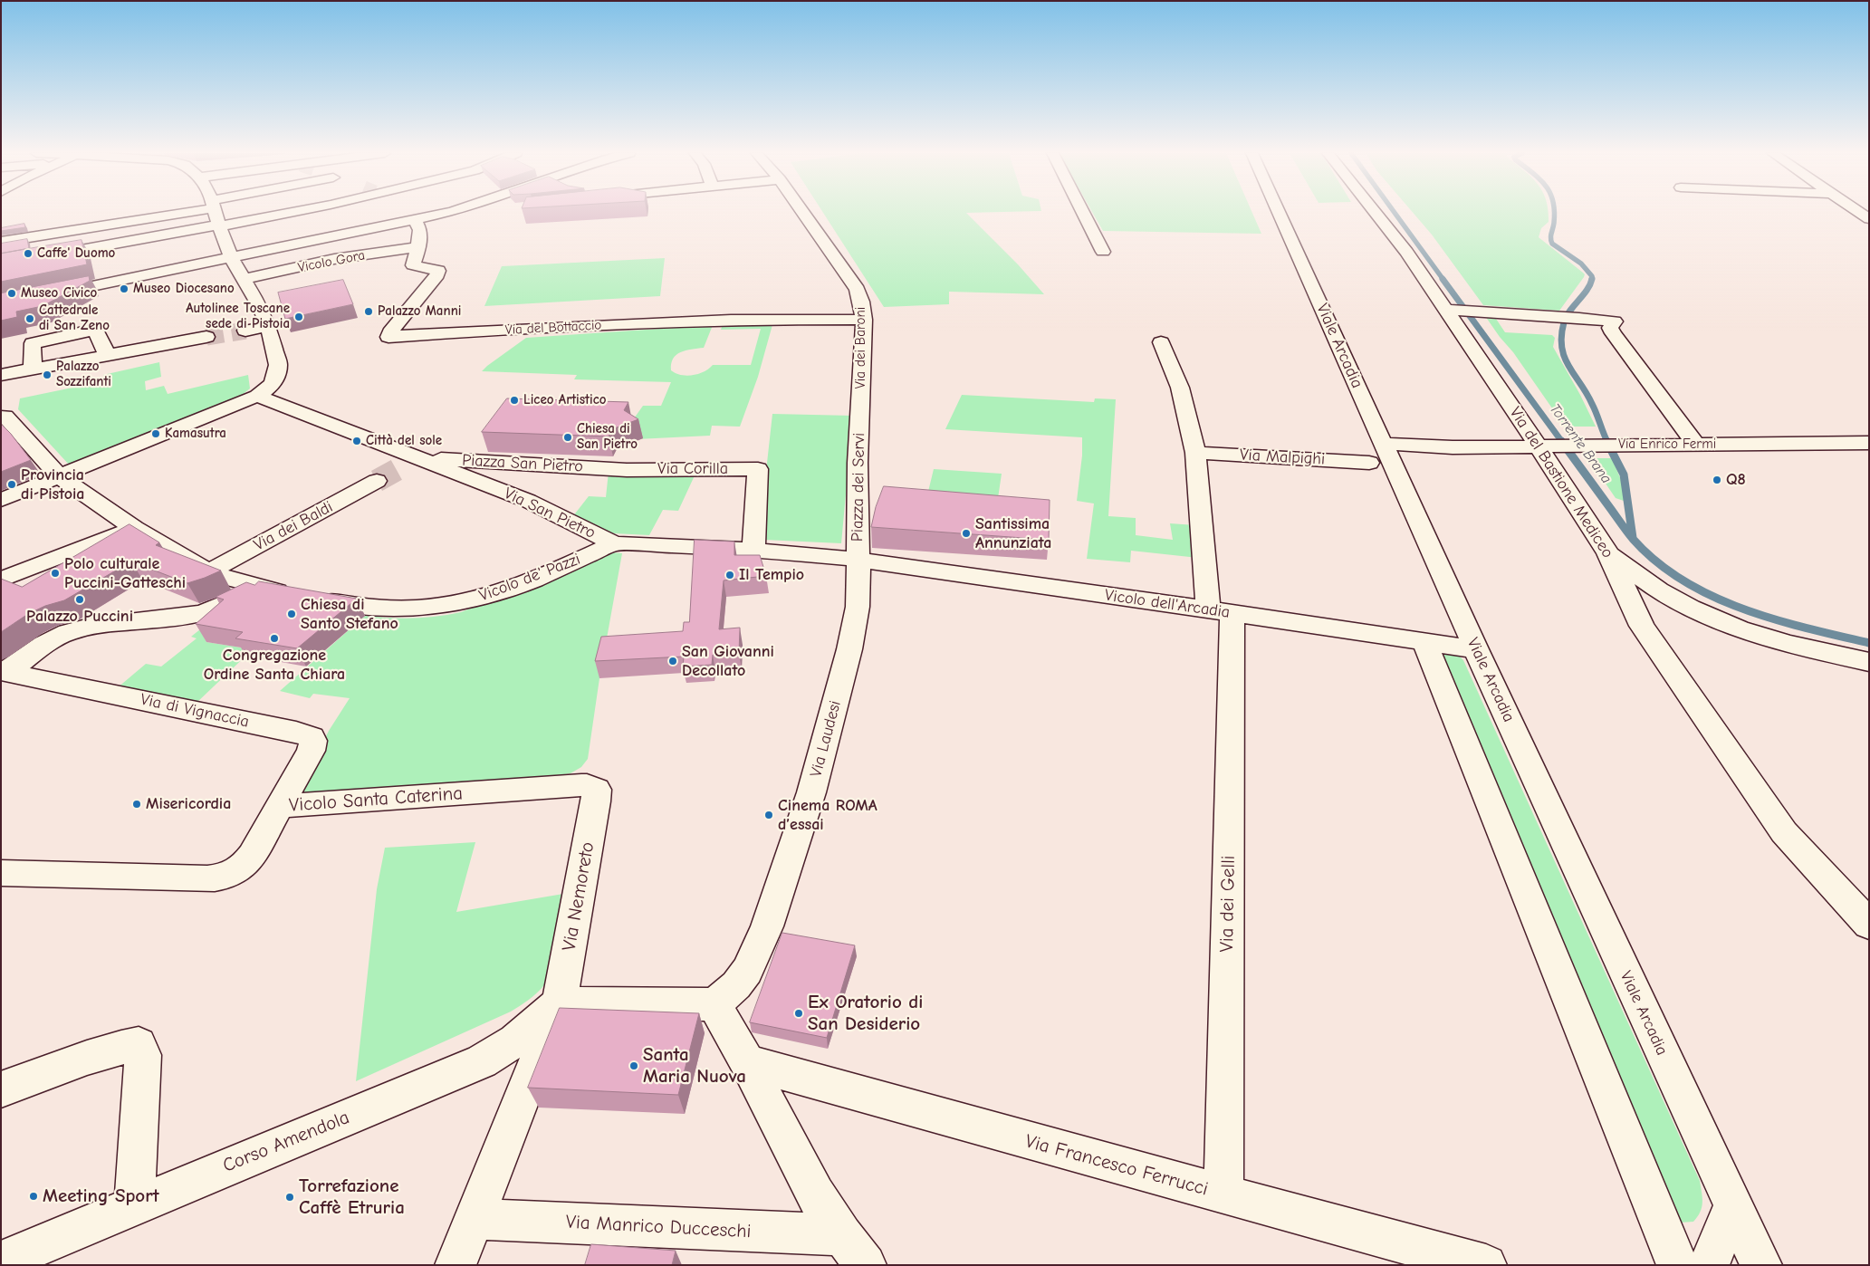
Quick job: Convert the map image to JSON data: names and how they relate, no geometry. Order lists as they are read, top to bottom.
{
  "streets": {
    "street": [
      "Vicolo Gora",
      "Via del Bottaccio",
      "Viale Arcadia",
      "Via dei Baroni",
      "Via Enrico Fermi",
      "Via Malpighi",
      "Piazza San Pietro",
      "Via Corilla",
      "Via del Bastione Mediceo",
      "Piazza dei Servi",
      "Via San Pietro",
      "Via dei Baldi",
      "Vicolo de' Pazzi",
      "Vicolo dell'Arcadia",
      "Via di Vignaccia",
      "Via Laudesi",
      "Vicolo Santa Caterina",
      "Via Nemoreto",
      "Via dei Gelli",
      "Corso Amendola",
      "Via Francesco Ferrucci",
      "Via Manrico Ducceschi"
    ]
  },
  "crossings": [
    ["Vicolo Gora", "Via del Bottaccio"],
    ["Via del Bottaccio", "Via dei Baroni"],
    ["Viale Arcadia", "Via Enrico Fermi"],
    ["Viale Arcadia", "Via Malpighi"],
    ["Viale Arcadia", "Vicolo dell'Arcadia"],
    ["Via dei Baroni", "Piazza dei Servi"],
    ["Via Enrico Fermi", "Via Malpighi"],
    ["Via Enrico Fermi", "Via del Bastione Mediceo"],
    ["Piazza San Pietro", "Via Corilla"],
    ["Piazza San Pietro", "Via San Pietro"],
    ["Via Corilla", "Via San Pietro"],
    ["Piazza dei Servi", "Via San Pietro"],
    ["Piazza dei Servi", "Vicolo dell'Arcadia"],
    ["Piazza dei Servi", "Via Laudesi"],
    ["Via San Pietro", "Vicolo de' Pazzi"],
    ["Via San Pietro", "Vicolo dell'Arcadia"],
    ["Via San Pietro", "Via Laudesi"],
    ["Via dei Baldi", "Vicolo de' Pazzi"],
    ["Vicolo dell'Arcadia", "Via Laudesi"],
    ["Vicolo dell'Arcadia", "Via dei Gelli"],
    ["Via di Vignaccia", "Vicolo Santa Caterina"],
    ["Via Laudesi", "Via Manrico Ducceschi"],
    ["Vicolo Santa Caterina", "Via Nemoreto"],
    ["Via Nemoreto", "Corso Amendola"],
    ["Via dei Gelli", "Via Francesco Ferrucci"],
    ["Via Francesco Ferrucci", "Via Manrico Ducceschi"]
  ],
  "water": ["Torrente Brana"],
  "places": [
    "Caffe' Duomo",
    "Museo Diocesano",
    "Museo Civico",
    "Palazzo Manni",
    "Autolinee Toscane sede di Pistoia",
    "Cattedrale di San Zeno",
    "Palazzo Sozzifanti",
    "Liceo Artistico",
    "Kamasutra",
    "Chiesa di San Pietro",
    "Città del sole",
    "Q8",
    "Provincia di Pistoia",
    "Santissima Annunziata",
    "Polo culturale Puccini-Gatteschi",
    "Il Tempio",
    "Palazzo Puccini",
    "Chiesa di Santo Stefano",
    "Congregazione Ordine Santa Chiara",
    "San Giovanni Decollato",
    "Misericordia",
    "Cinema ROMA d’essai",
    "Ex Oratorio di San Desiderio",
    "Santa Maria Nuova",
    "Meeting Sport",
    "Torrefazione Caffè Etruria"
  ]
}
